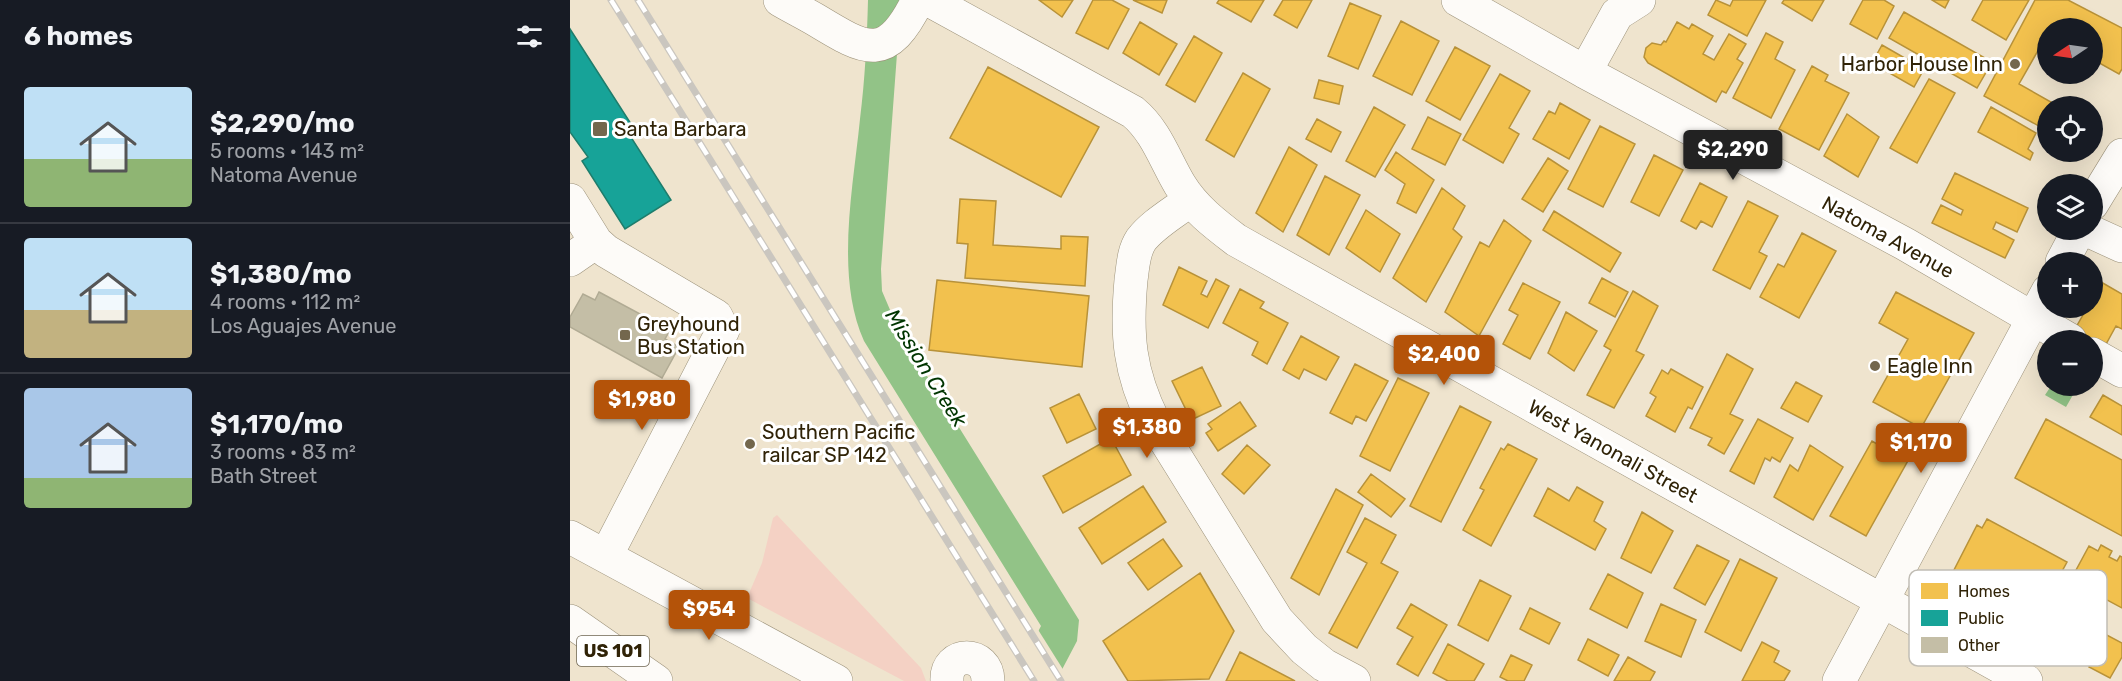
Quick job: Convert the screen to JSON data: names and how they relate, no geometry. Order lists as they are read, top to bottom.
{
  "streets": {
    "main road": ["Natoma Avenue", "West Yanonali Street", "US 101"]
  },
  "water": ["Mission Creek"],
  "places": {
    "other": ["Harbor House Inn", "Eagle Inn", "Southern Pacific railcar SP 142"],
    "transit": ["Santa Barbara", "Greyhound Bus Station"]
  },
  "legend": ["Homes", "Public", "Other"],
  "north": "left",
  "page": {
    "heading": "6 homes",
    "map_buttons": ["+", "−"],
    "list": [
      {
        "name": "$2,290/mo",
        "note": "5 rooms · 143 m² · Natoma Avenue"
      },
      {
        "name": "$1,380/mo",
        "note": "4 rooms · 112 m² · Los Aguajes Avenue"
      },
      {
        "name": "$1,170/mo",
        "note": "3 rooms · 83 m² · Bath Street"
      }
    ],
    "price": [
      "$2,290",
      "$2,400",
      "$1,980",
      "$1,380",
      "$1,170",
      "$954"
    ]
  }
}
